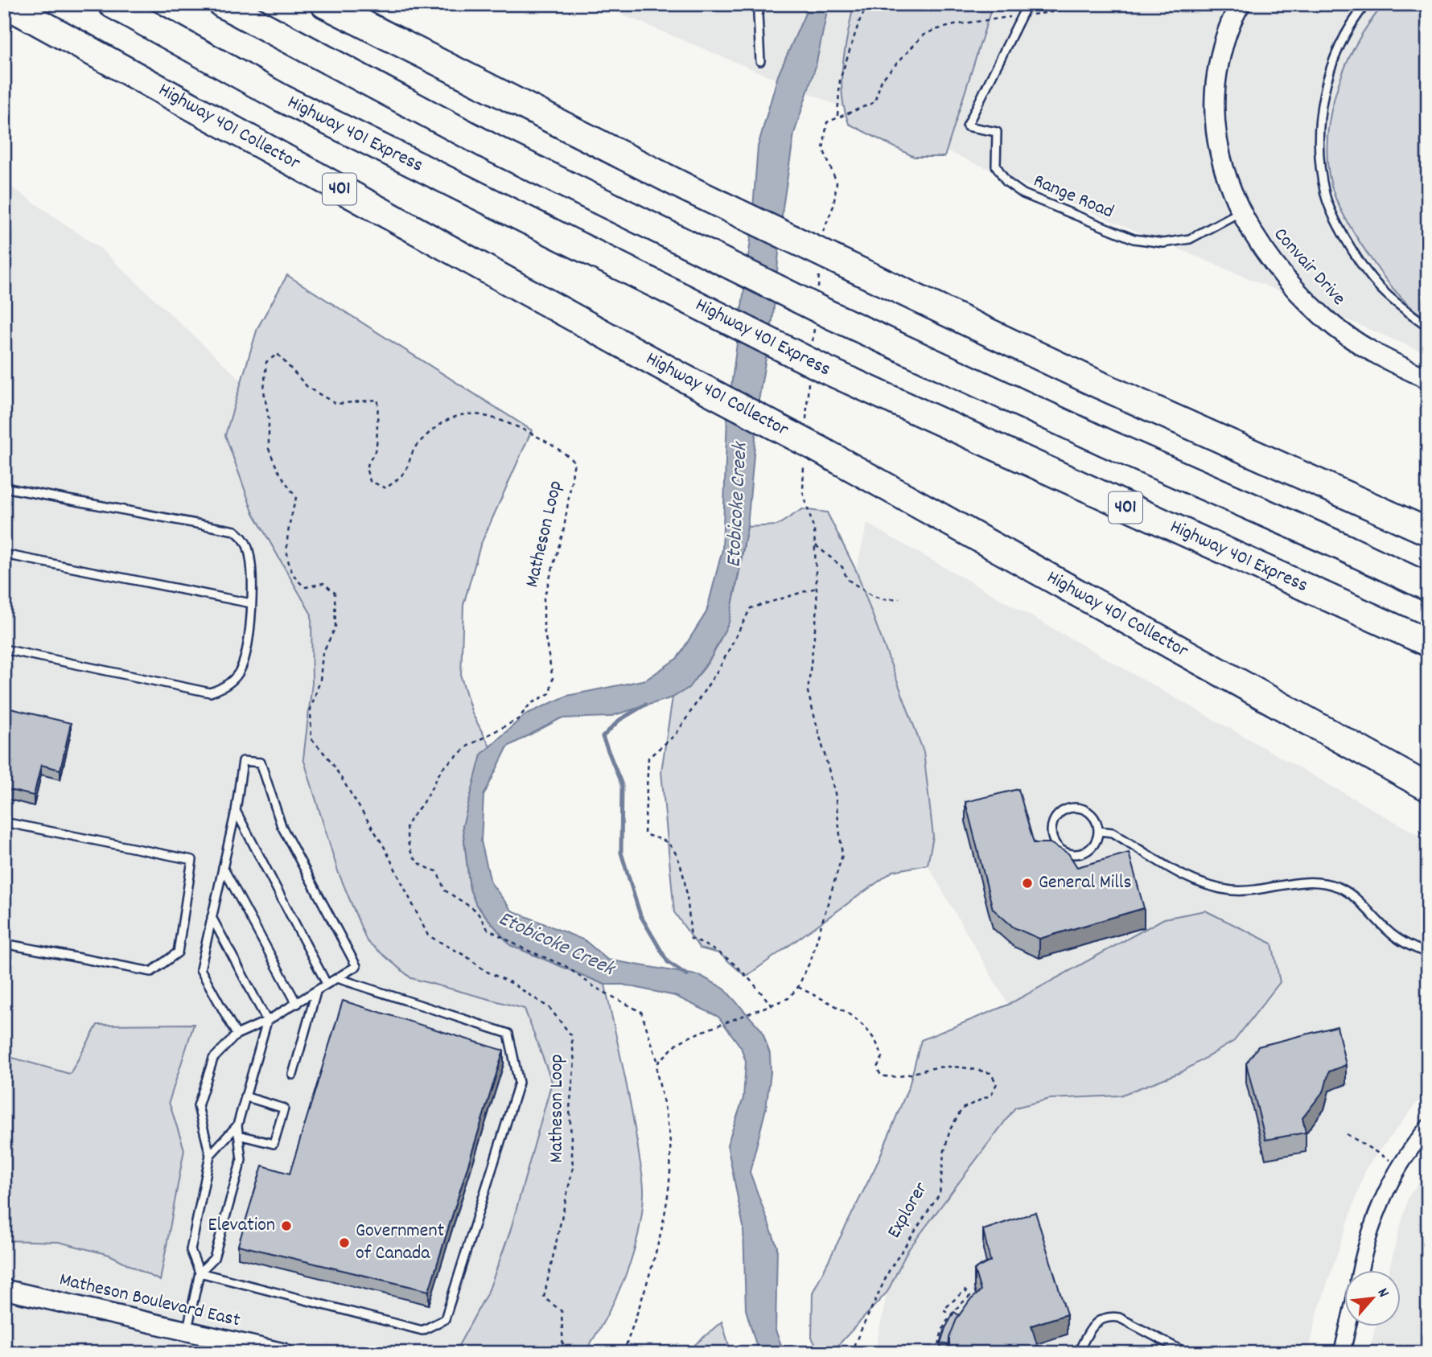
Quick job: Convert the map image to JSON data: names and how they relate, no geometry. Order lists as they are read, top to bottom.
{
  "streets": {
    "highway": ["Highway 401 Collector", "Highway 401 Express", "401"],
    "street": ["Convair Drive", "Matheson Boulevard East"],
    "lane": ["Range Road"],
    "path": ["Matheson Loop", "Explorer"]
  },
  "crossings": [
    ["Range Road", "Convair Drive"]
  ],
  "water": ["Etobicoke Creek"],
  "places": ["General Mills", "Elevation", "Government of Canada"],
  "north": "top right"
}
